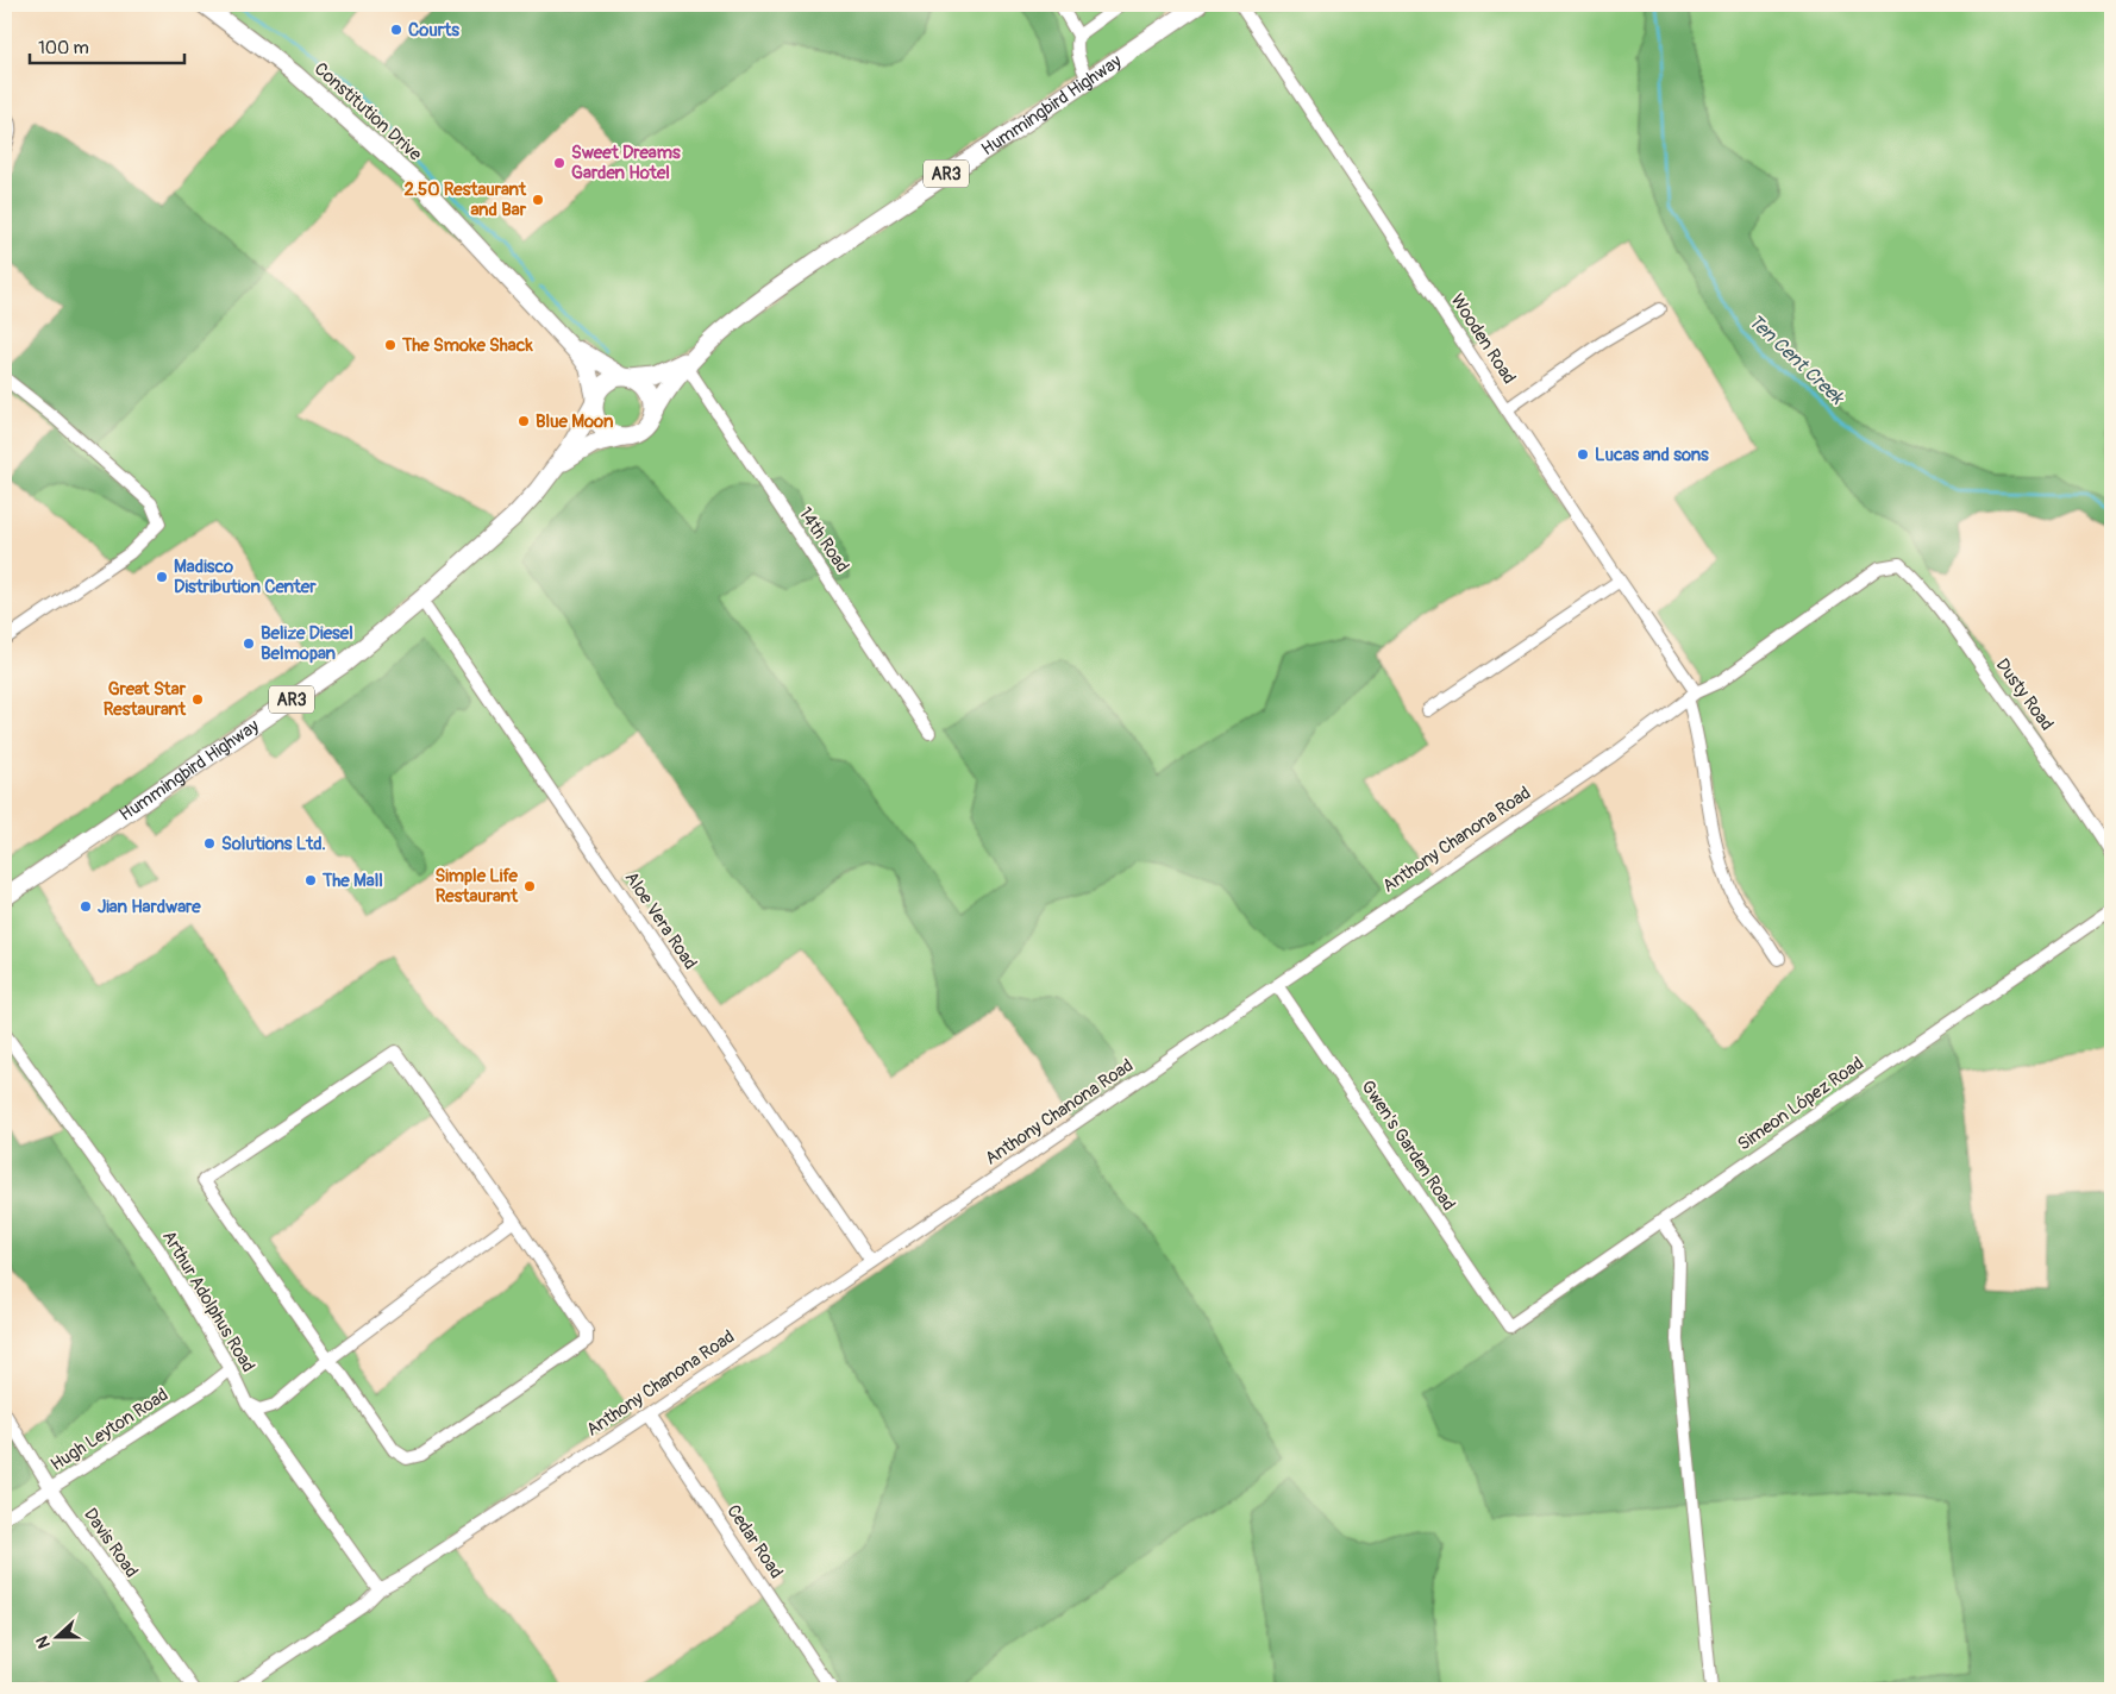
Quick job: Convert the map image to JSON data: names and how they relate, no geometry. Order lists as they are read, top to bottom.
{
  "streets": {
    "main road": ["Hummingbird Highway", "Constitution Drive", "AR3"],
    "street": [
      "Wooden Road",
      "14th Road",
      "Dusty Road",
      "Anthony Chanona Road",
      "Aloe Vera Road",
      "Simeon López Road",
      "Gwen's Garden Road",
      "Arthur Adolphus Road",
      "Hugh Leyton Road",
      "Cedar Road",
      "Davis Road"
    ]
  },
  "crossings": [
    ["Hummingbird Highway", "Constitution Drive"],
    ["Hummingbird Highway", "14th Road"],
    ["Hummingbird Highway", "Aloe Vera Road"],
    ["Wooden Road", "Anthony Chanona Road"],
    ["Dusty Road", "Anthony Chanona Road"],
    ["Anthony Chanona Road", "Aloe Vera Road"],
    ["Anthony Chanona Road", "Gwen's Garden Road"],
    ["Anthony Chanona Road", "Arthur Adolphus Road"],
    ["Anthony Chanona Road", "Cedar Road"],
    ["Simeon López Road", "Gwen's Garden Road"],
    ["Arthur Adolphus Road", "Hugh Leyton Road"],
    ["Hugh Leyton Road", "Davis Road"]
  ],
  "water": ["Ten Cent Creek"],
  "places": [
    "Courts",
    "Sweet Dreams Garden Hotel",
    "2.50 Restaurant and Bar",
    "The Smoke Shack",
    "Blue Moon",
    "Lucas and sons",
    "Madisco Distribution Center",
    "Belize Diesel Belmopan",
    "Great Star Restaurant",
    "Solutions Ltd.",
    "The Mall",
    "Simple Life Restaurant",
    "Jian Hardware"
  ],
  "scale_bar": "100 m",
  "north": "left"
}
